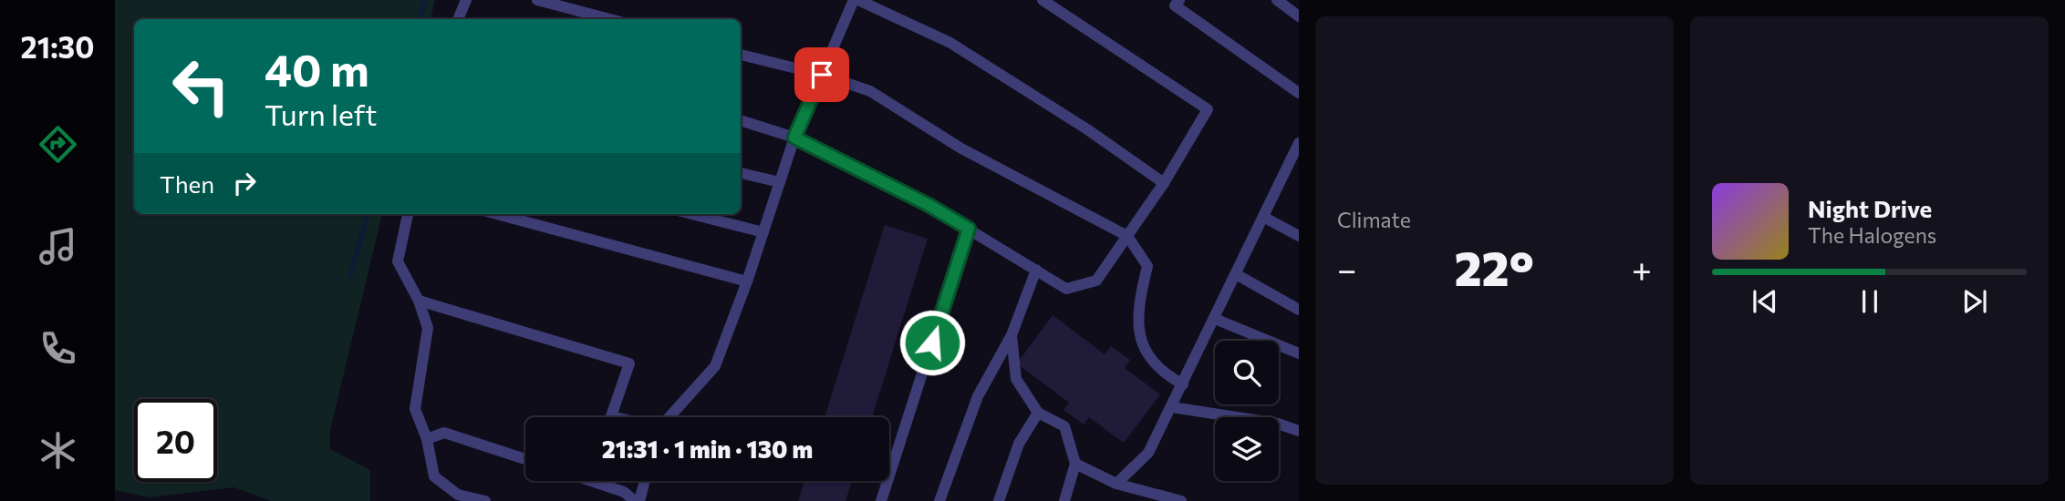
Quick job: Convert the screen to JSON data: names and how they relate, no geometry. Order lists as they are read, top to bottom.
{
  "page": {
    "tabs": "21:30",
    "tile": "Climate",
    "turn": ["40 m", "Turn left"],
    "then": "Then",
    "song": ["Night Drive", "The Halogens"],
    "heat": ["−", "22°", "+"],
    "limit": "20",
    "trip": "21:31 · 1 min · 130 m"
  }
}
